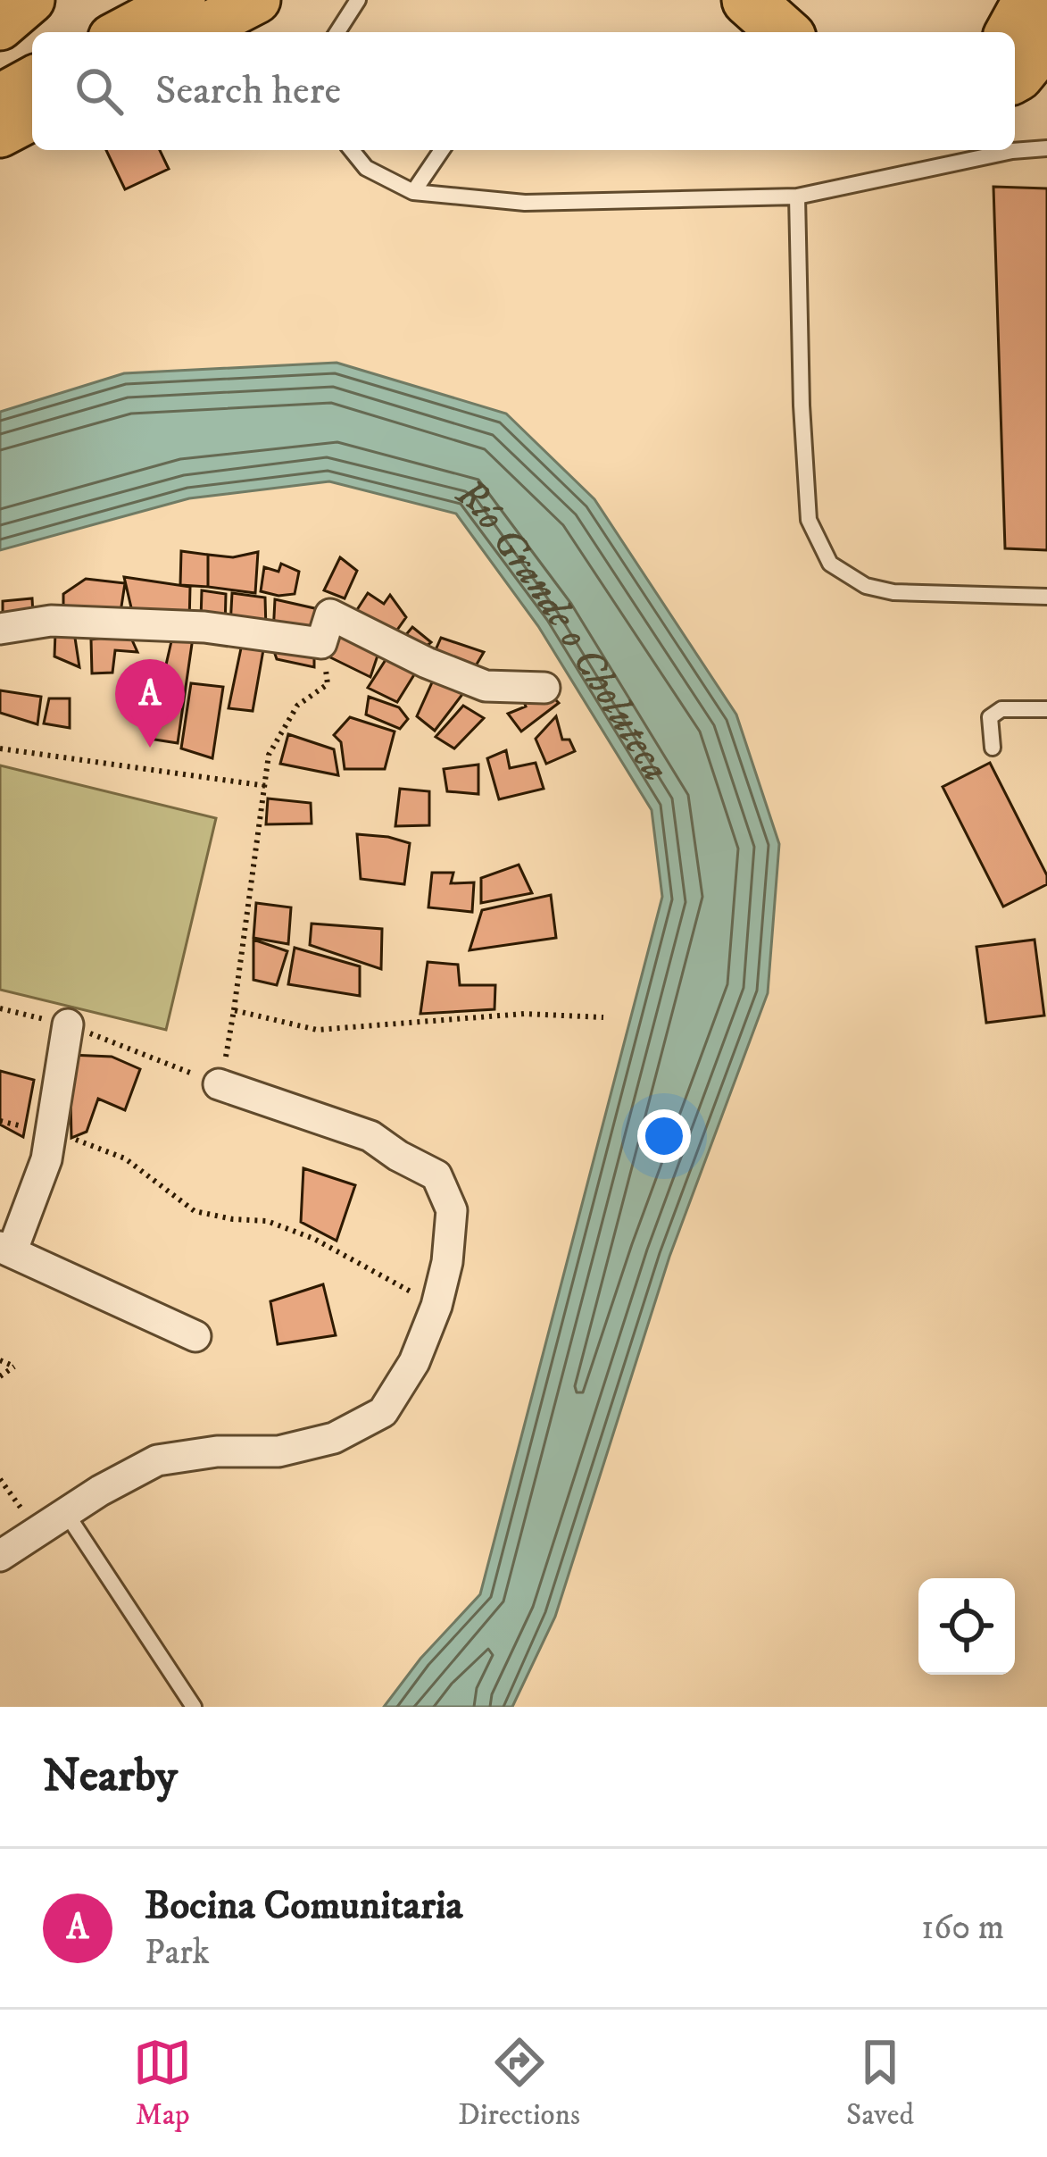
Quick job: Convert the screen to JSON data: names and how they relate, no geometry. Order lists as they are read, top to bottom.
{
  "water": ["Río Grande o Choluteca"],
  "page": {
    "search": "Search here",
    "pins": "A",
    "heading": "Nearby",
    "list": [
      {
        "mark": "A",
        "name": "Bocina Comunitaria",
        "note": "Park",
        "value": "160 m"
      }
    ],
    "nav": ["Map", "Directions", "Saved"]
  }
}
